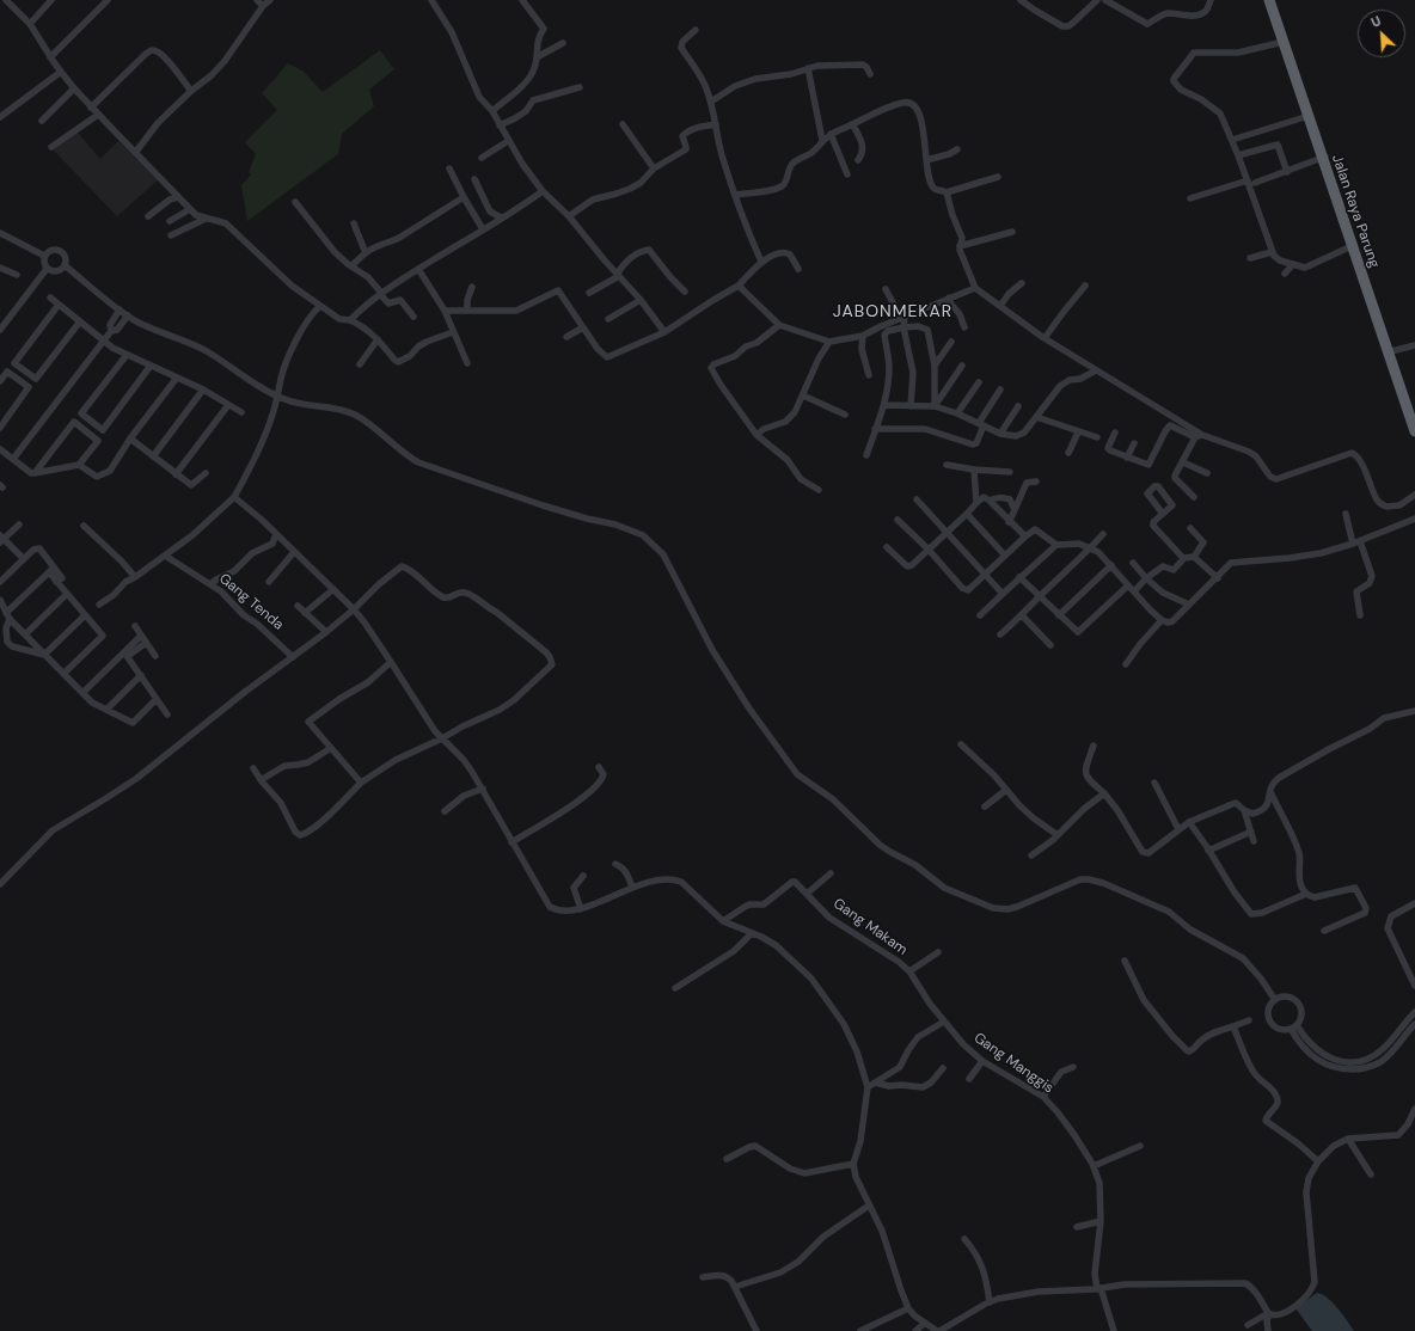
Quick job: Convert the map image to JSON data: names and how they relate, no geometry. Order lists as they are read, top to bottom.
{
  "streets": {
    "highway": ["Jalan Raya Parung"],
    "street": ["Gang Tenda", "Gang Makam", "Gang Manggis"]
  },
  "crossings": [
    ["Gang Makam", "Gang Manggis"]
  ],
  "districts": ["JABONMEKAR"],
  "north": "top left"
}
